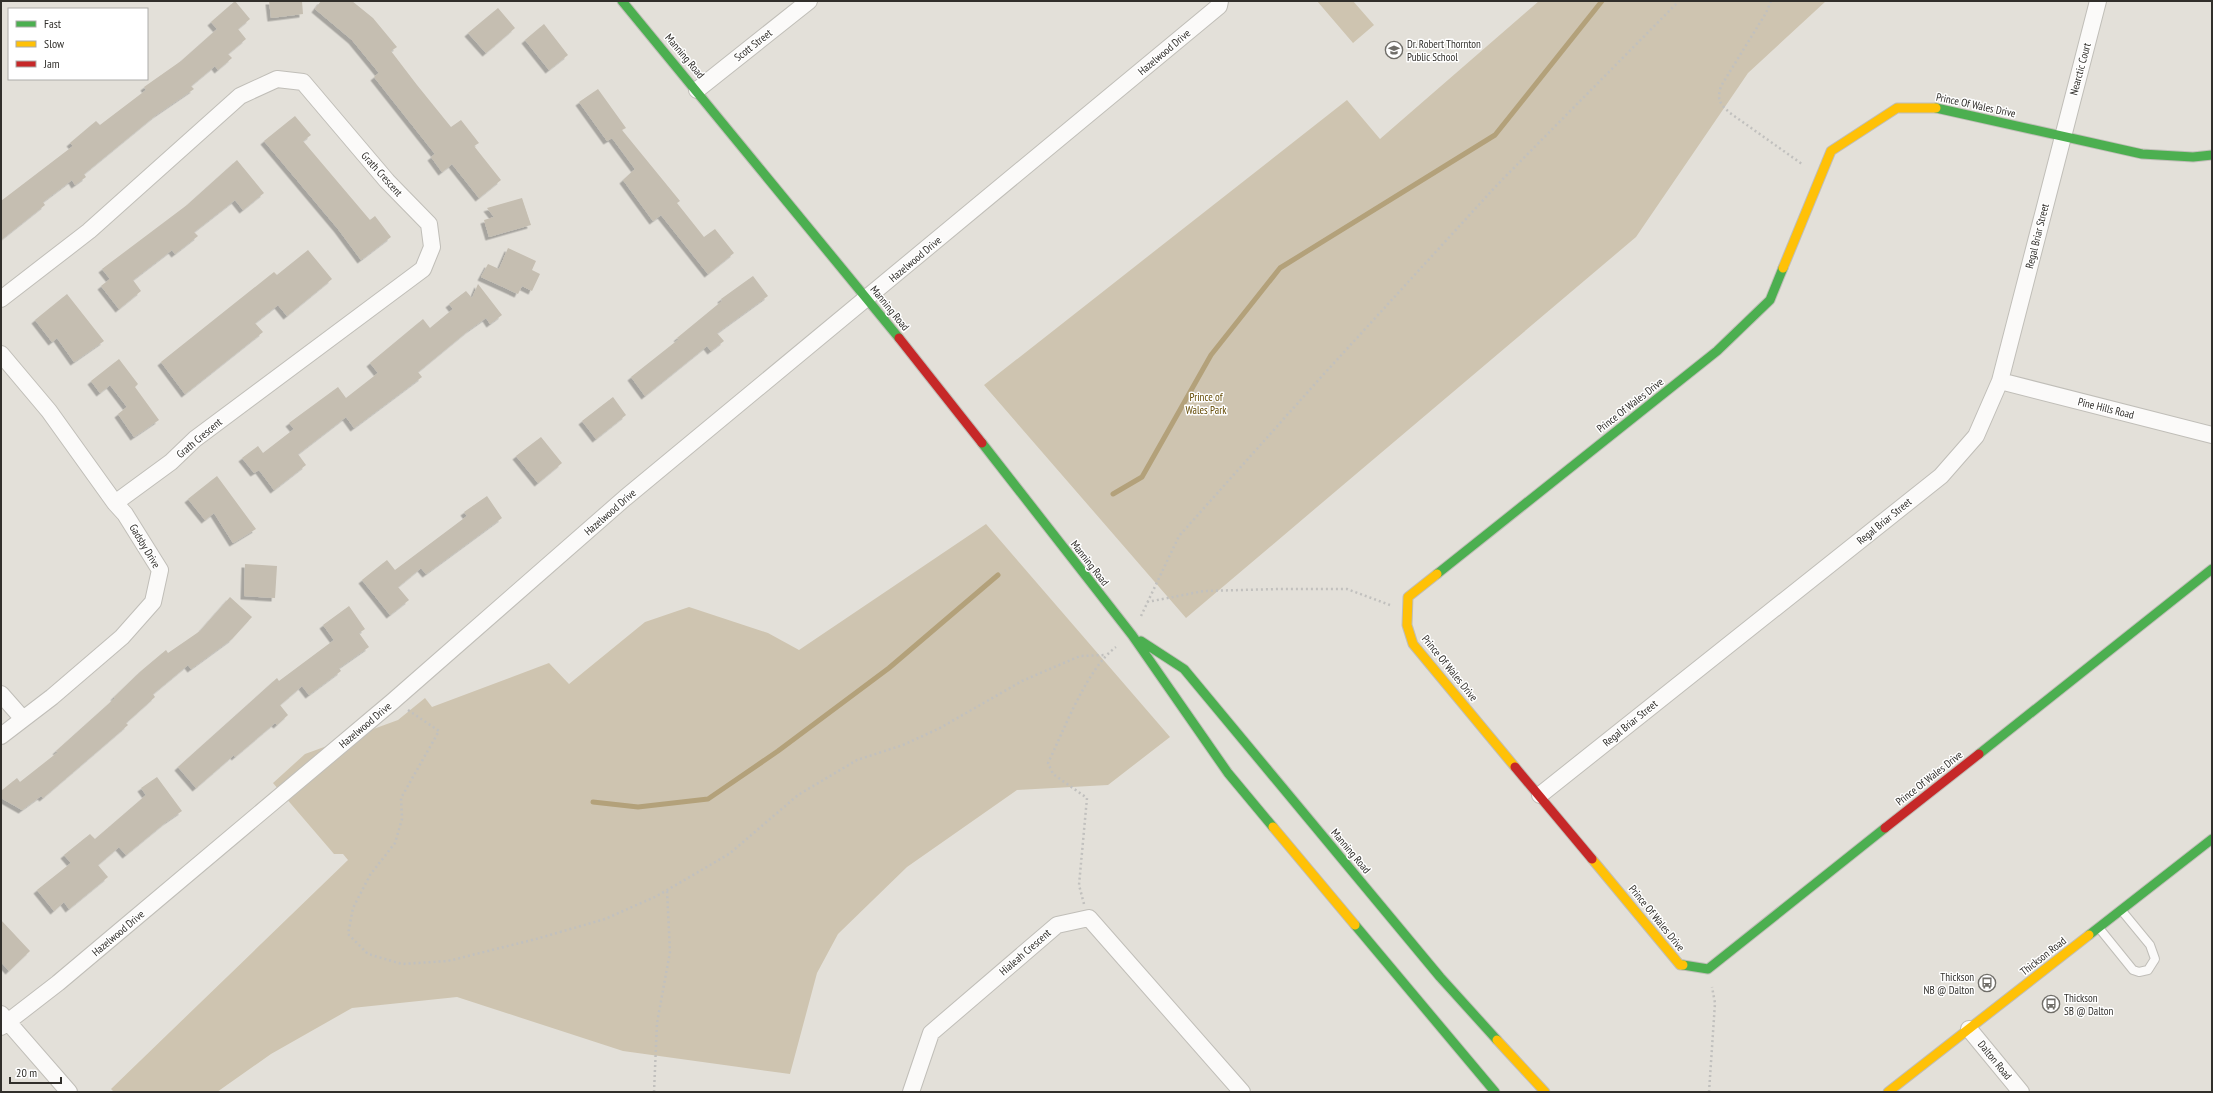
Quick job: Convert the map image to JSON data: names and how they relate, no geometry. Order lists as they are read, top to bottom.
{
  "streets": {
    "main road": ["Manning Road", "Prince Of Wales Drive", "Thickson Road"],
    "street": [
      "Scott Street",
      "Hazelwood Drive",
      "Nearctic Court",
      "Grath Crescent",
      "Regal Briar Street",
      "Pine Hills Road",
      "Gadsby Drive",
      "Hialeah Crescent",
      "Dalton Road"
    ]
  },
  "crossings": [
    ["Scott Street", "Manning Road"],
    ["Hazelwood Drive", "Manning Road"],
    ["Nearctic Court", "Prince Of Wales Drive"],
    ["Nearctic Court", "Regal Briar Street"],
    ["Prince Of Wales Drive", "Regal Briar Street"],
    ["Grath Crescent", "Gadsby Drive"],
    ["Regal Briar Street", "Pine Hills Road"],
    ["Thickson Road", "Dalton Road"]
  ],
  "parks": ["Prince of Wales Park"],
  "places": {
    "school or university": ["Dr. Robert Thornton Public School"],
    "bus stop": ["Thickson NB @ Dalton", "Thickson SB @ Dalton"]
  },
  "legend": ["Fast", "Slow", "Jam"],
  "scale_bar": "20 m"
}
